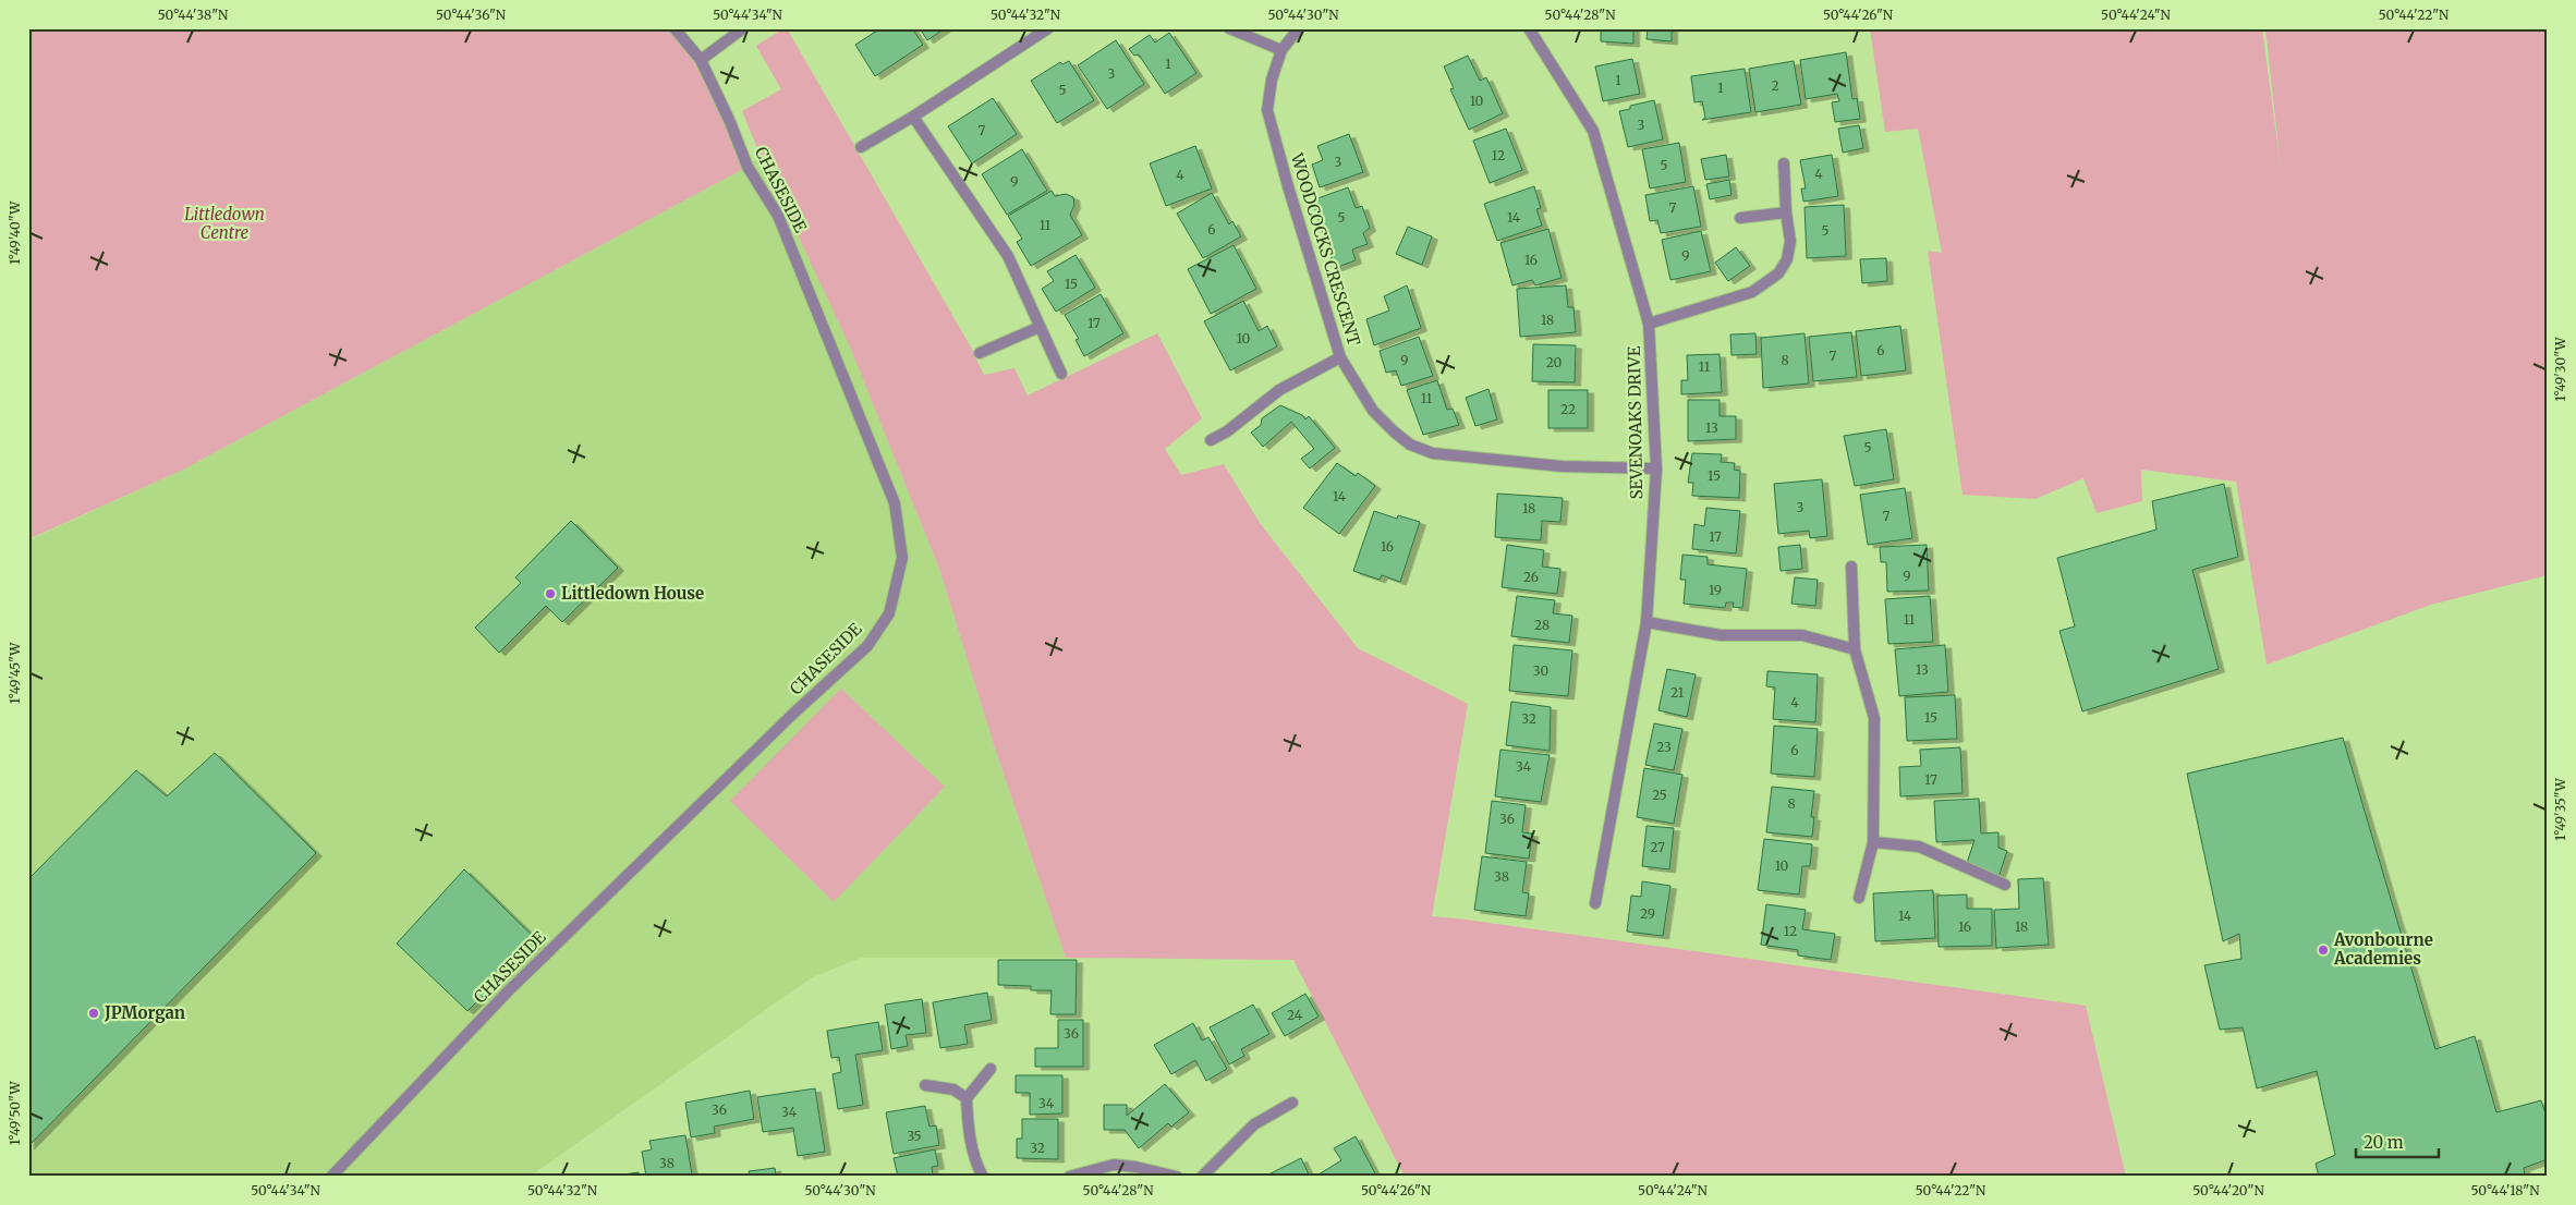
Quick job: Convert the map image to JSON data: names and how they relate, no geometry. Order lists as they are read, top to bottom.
{
  "streets": {
    "street": ["CHASESIDE", "WOODCOCKS CRESCENT", "SEVENOAKS DRIVE"]
  },
  "crossings": [
    ["WOODCOCKS CRESCENT", "SEVENOAKS DRIVE"]
  ],
  "parks": ["Littledown Centre"],
  "places": ["Littledown House", "Avonbourne Academies", "JPMorgan"],
  "house_numbers": [
    "1",
    "3",
    "1",
    "2",
    "1",
    "5",
    "10",
    "3",
    "7",
    "12",
    "3",
    "5",
    "4",
    "4",
    "9",
    "7",
    "5",
    "14",
    "11",
    "6",
    "5",
    "9",
    "16",
    "15",
    "18",
    "17",
    "10",
    "6",
    "7",
    "9",
    "8",
    "20",
    "11",
    "11",
    "22",
    "13",
    "5",
    "15",
    "14",
    "3",
    "18",
    "7",
    "17",
    "16",
    "9",
    "26",
    "19",
    "11",
    "28",
    "13",
    "30",
    "21",
    "4",
    "15",
    "32",
    "23",
    "6",
    "34",
    "17",
    "25",
    "8",
    "36",
    "27",
    "10",
    "38",
    "29",
    "14",
    "16",
    "18",
    "12",
    "24",
    "36",
    "34",
    "36",
    "34",
    "35",
    "32",
    "38"
  ],
  "scale_bar": "20 m",
  "coordinates": [
    "50°44'38\"N",
    "50°44'36\"N",
    "50°44'34\"N",
    "50°44'32\"N",
    "50°44'30\"N",
    "50°44'28\"N",
    "50°44'26\"N",
    "50°44'24\"N",
    "50°44'22\"N",
    "1°49'40\"W",
    "1°49'30\"W",
    "1°49'45\"W",
    "1°49'35\"W",
    "1°49'50\"W",
    "50°44'20\"N",
    "50°44'18\"N"
  ]
}
